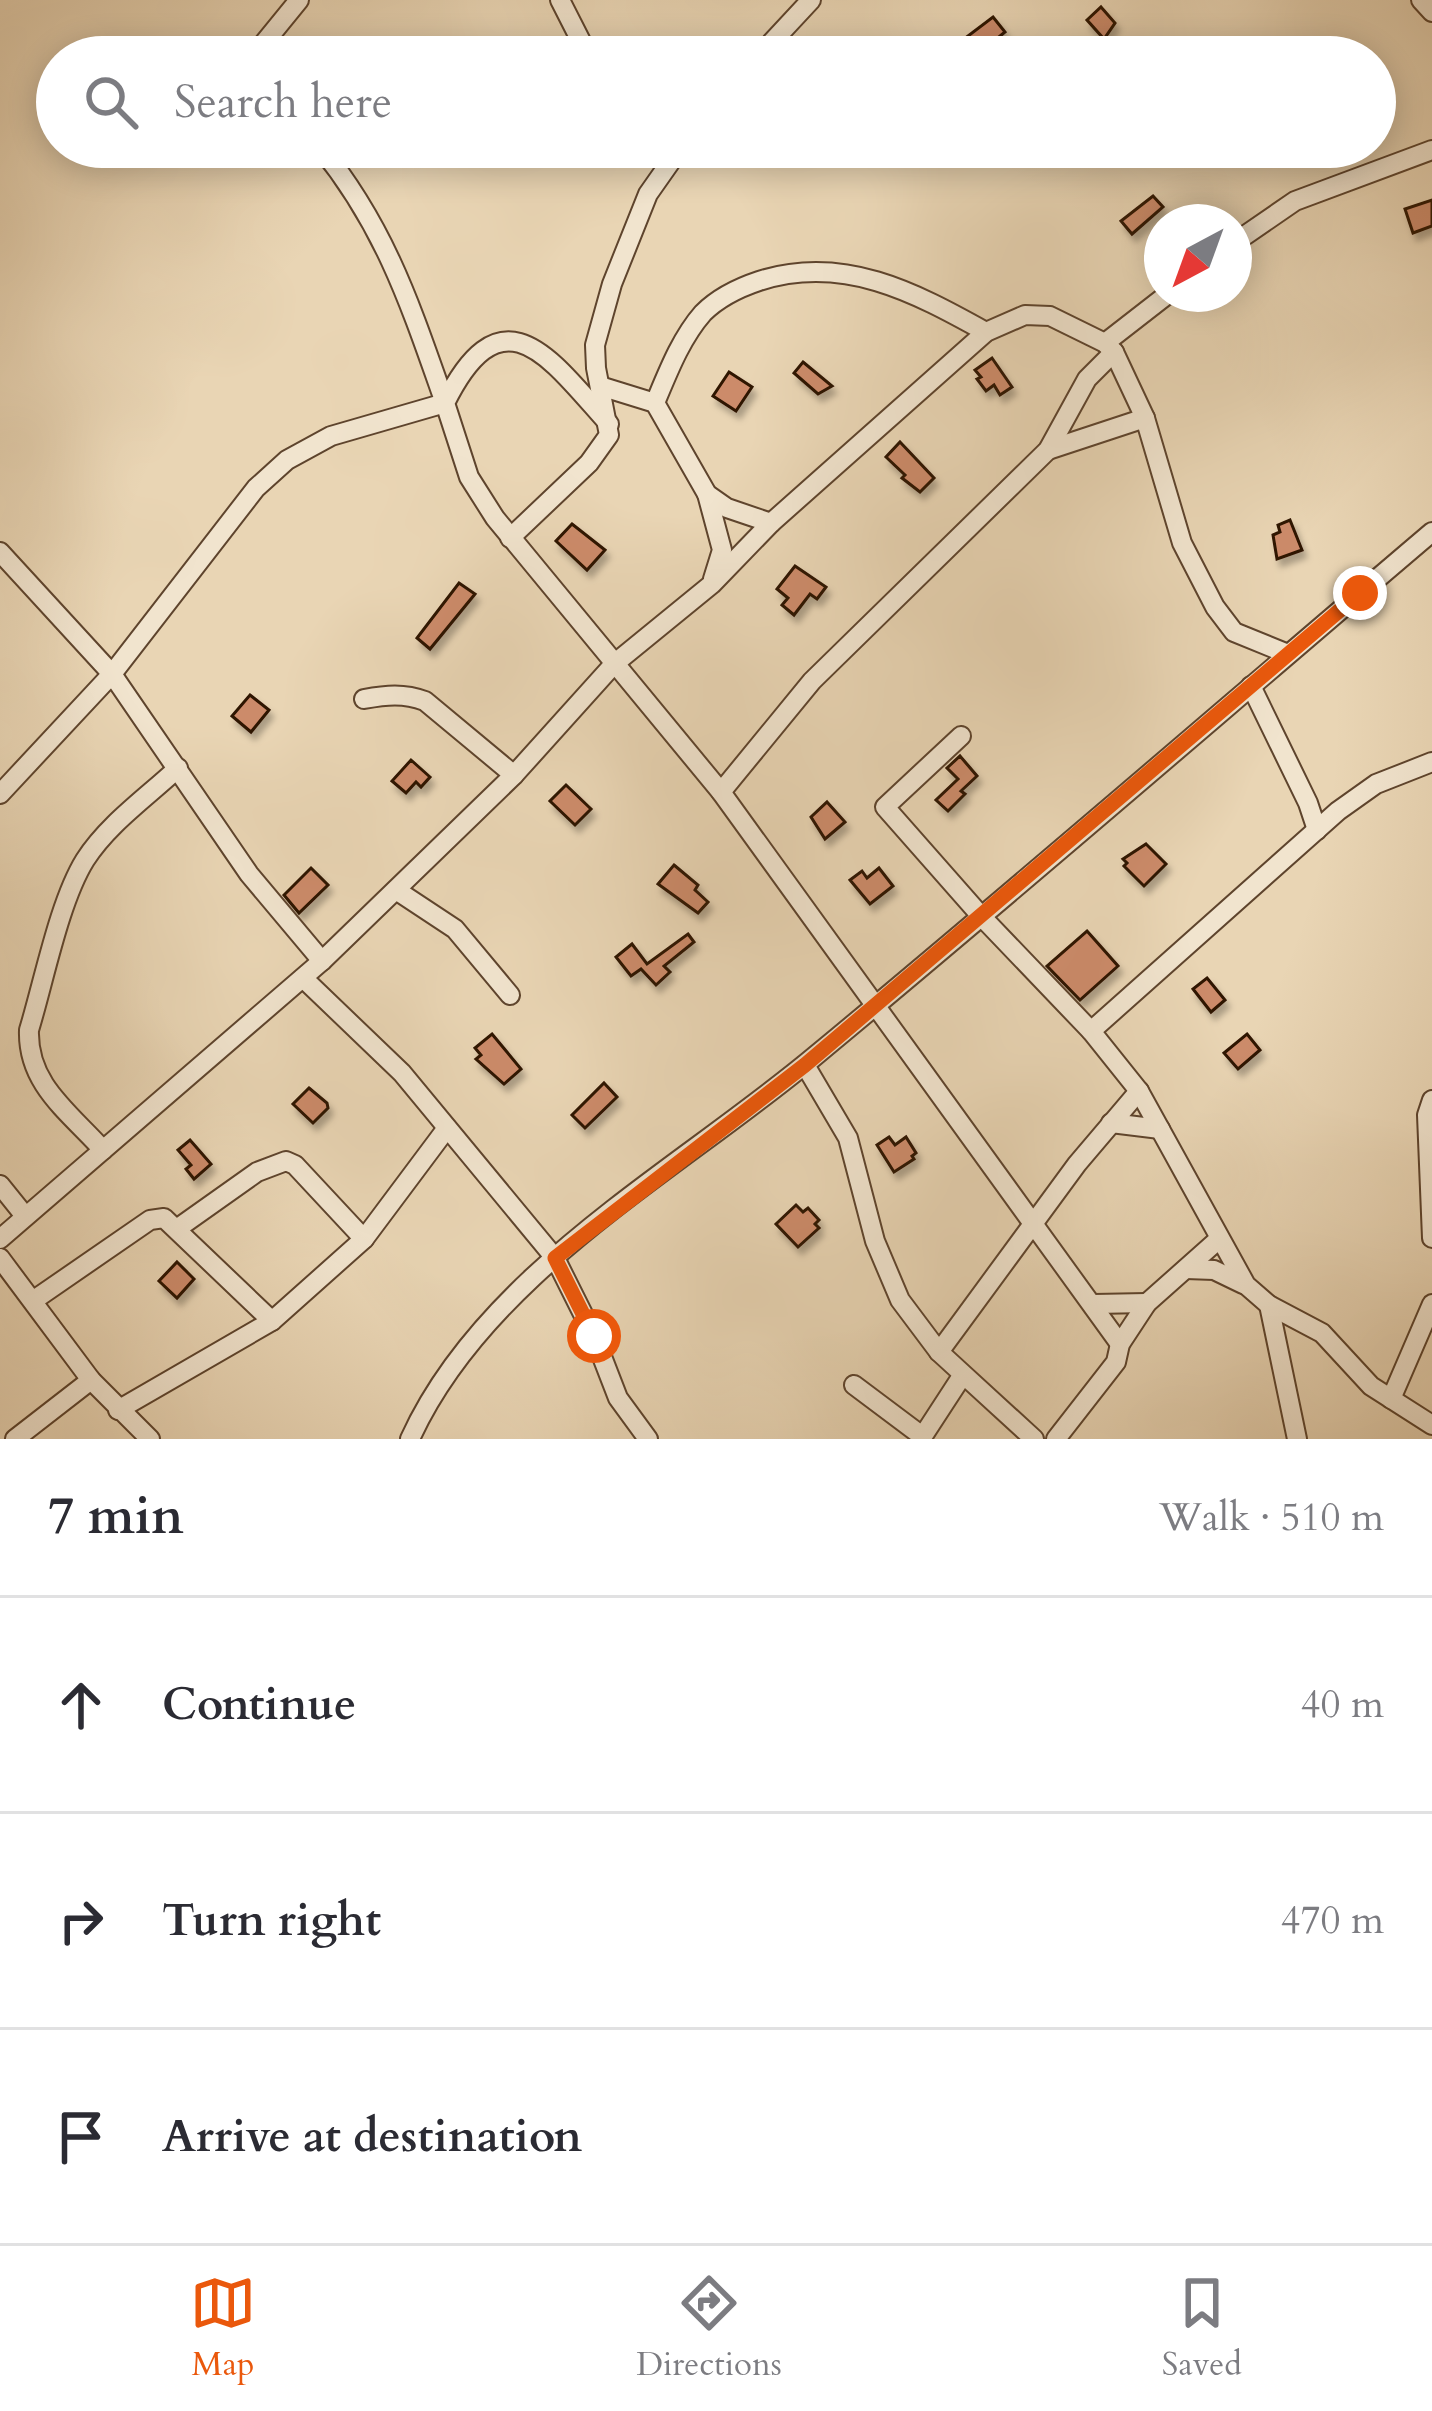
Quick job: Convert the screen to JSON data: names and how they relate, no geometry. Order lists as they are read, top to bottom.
{
  "north": "bottom left",
  "page": {
    "search": "Search here",
    "heading": ["7 min", "Walk · 510 m"],
    "list": [
      ["Continue", "40 m"],
      ["Turn right", "470 m"],
      "Arrive at destination"
    ],
    "nav": ["Map", "Directions", "Saved"]
  }
}
